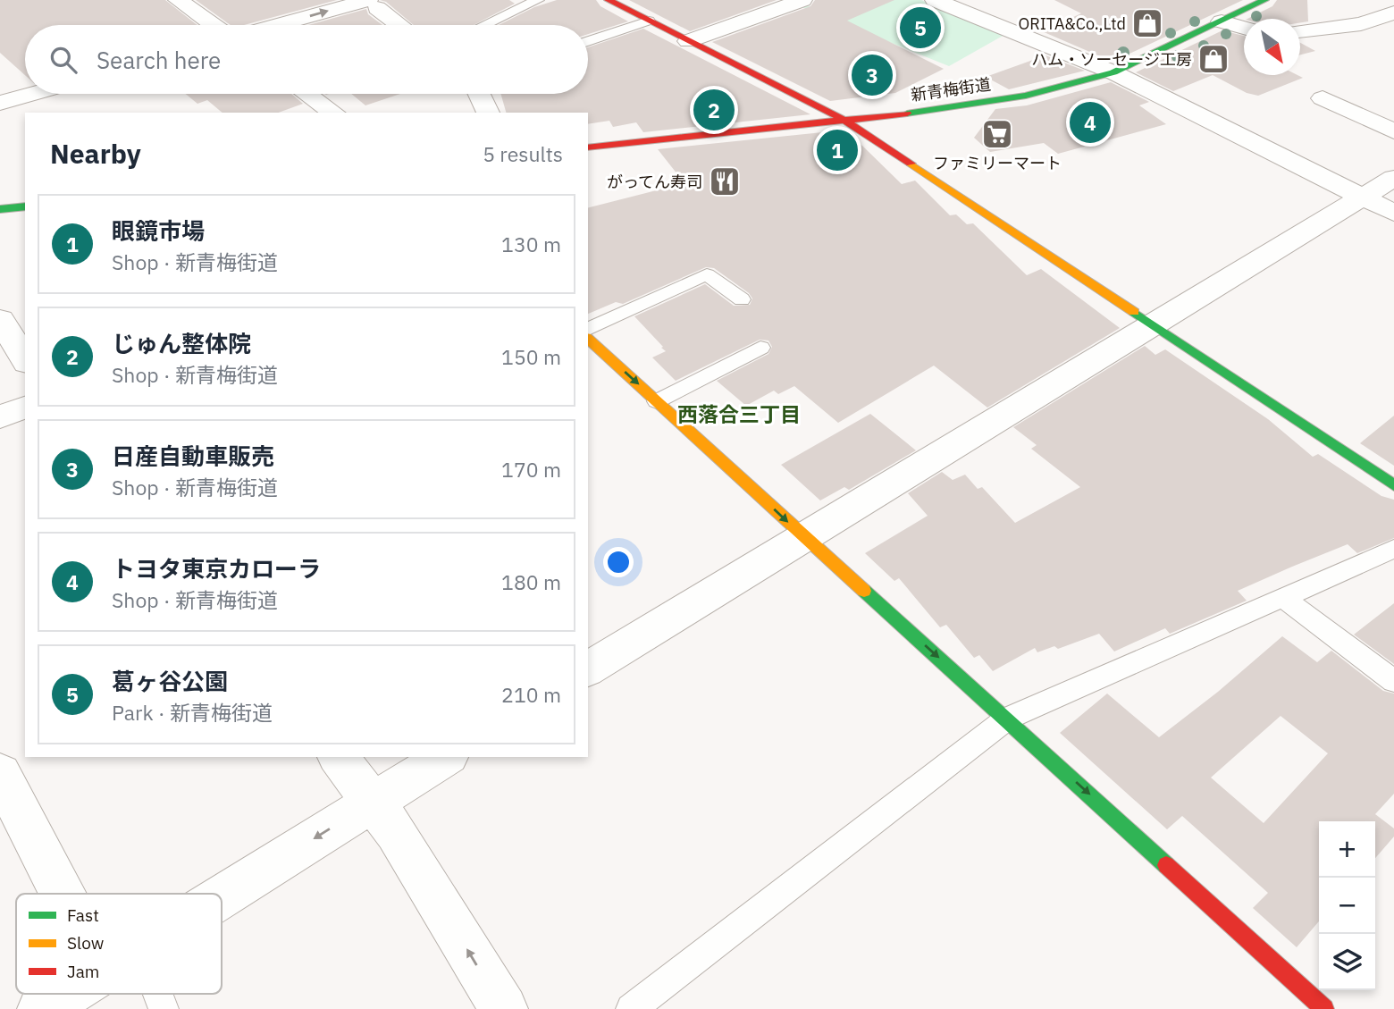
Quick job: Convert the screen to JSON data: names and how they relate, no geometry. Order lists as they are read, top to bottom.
{
  "streets": {
    "street": ["新青梅街道"]
  },
  "districts": ["西落合三丁目"],
  "places": {
    "shop": ["ORITA&Co.,Ltd", "ハム・ソーセージ工房"],
    "supermarket": ["ファミリーマート"],
    "restaurant": ["がってん寿司"]
  },
  "legend": ["Fast", "Slow", "Jam"],
  "north": "bottom right",
  "page": {
    "pins": [
      "5",
      "3",
      "2",
      "4",
      "1"
    ],
    "search": "Search here",
    "heading": ["Nearby", "5 results"],
    "list": [
      {
        "mark": "1",
        "name": "眼鏡市場",
        "note": "Shop · 新青梅街道",
        "value": "130 m"
      },
      {
        "mark": "2",
        "name": "じゅん整体院",
        "note": "Shop · 新青梅街道",
        "value": "150 m"
      },
      {
        "mark": "3",
        "name": "日産自動車販売",
        "note": "Shop · 新青梅街道",
        "value": "170 m"
      },
      {
        "mark": "4",
        "name": "トヨタ東京カローラ",
        "note": "Shop · 新青梅街道",
        "value": "180 m"
      },
      {
        "mark": "5",
        "name": "葛ヶ谷公園",
        "note": "Park · 新青梅街道",
        "value": "210 m"
      }
    ],
    "map_buttons": ["+", "−"]
  }
}
